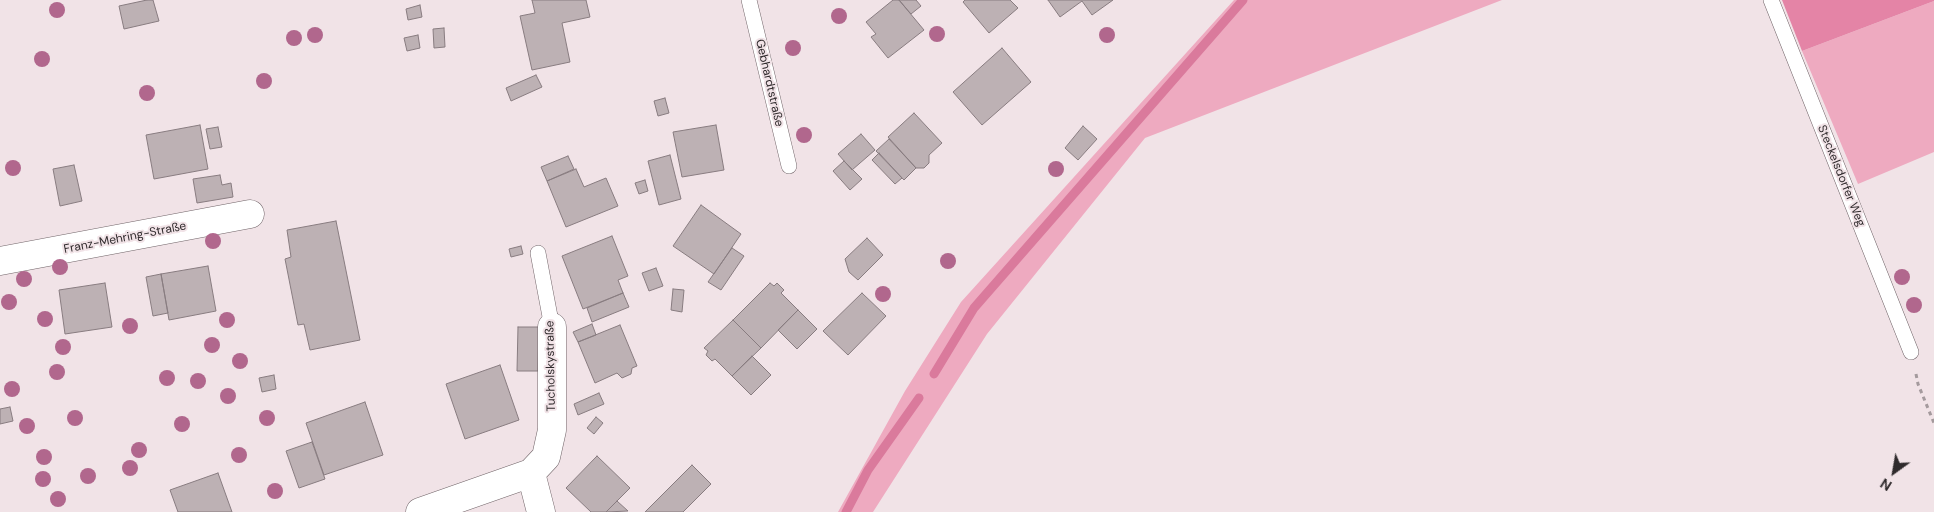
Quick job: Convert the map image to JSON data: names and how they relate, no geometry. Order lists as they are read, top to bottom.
{
  "streets": {
    "street": ["Franz-Mehring-Straße", "Tucholskystraße"],
    "lane": ["Gebhardtstraße", "Steckelsdorfer Weg"]
  },
  "north": "bottom left"
}
